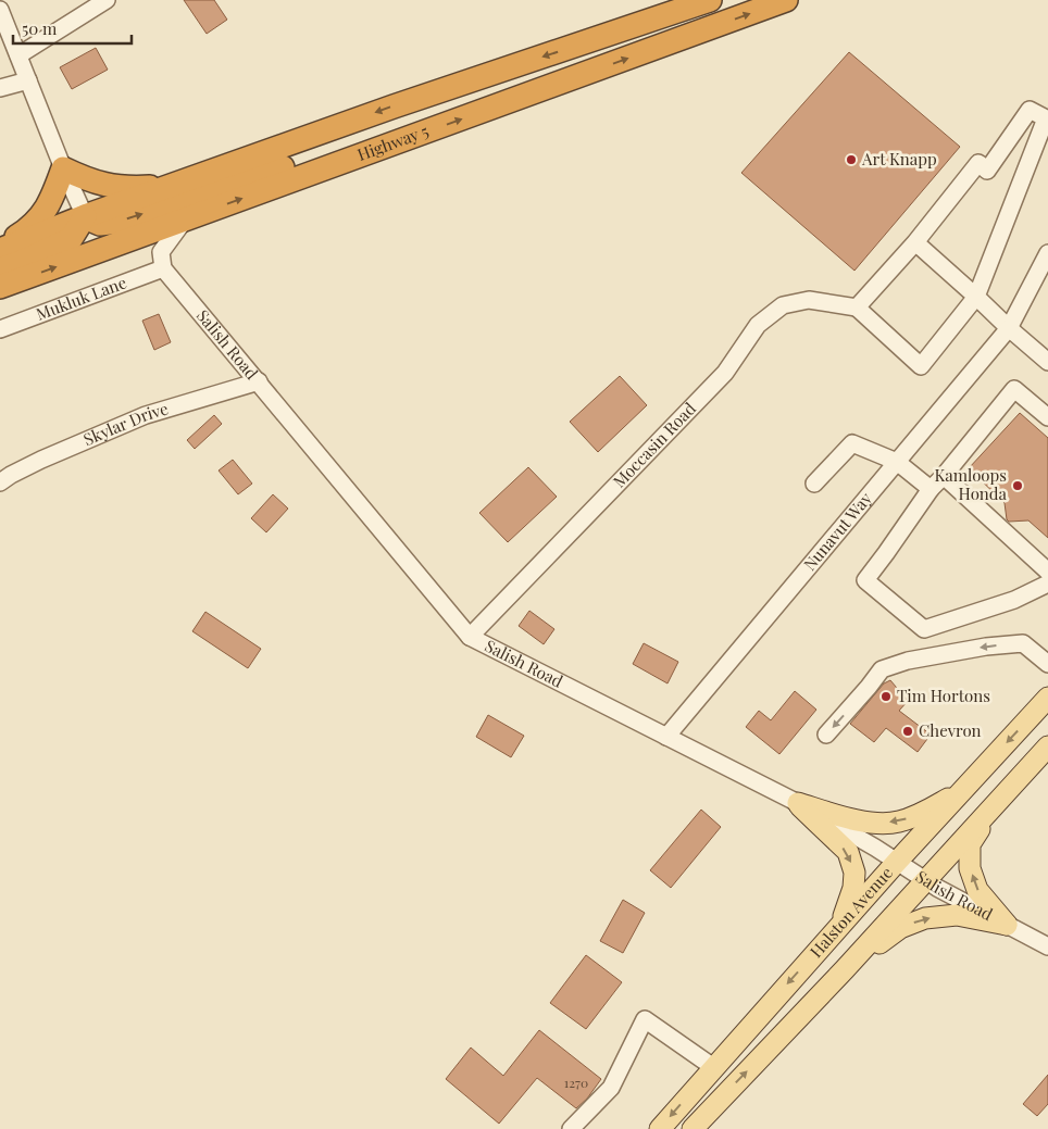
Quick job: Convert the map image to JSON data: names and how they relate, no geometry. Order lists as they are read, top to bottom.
{
  "streets": {
    "highway": ["Highway 5"],
    "main road": ["Halston Avenue"],
    "street": [
      "Mukluk Lane",
      "Salish Road",
      "Skylar Drive",
      "Moccasin Road",
      "Nunavut Way"
    ]
  },
  "crossings": [
    ["Mukluk Lane", "Salish Road"],
    ["Salish Road", "Skylar Drive"],
    ["Salish Road", "Moccasin Road"],
    ["Salish Road", "Nunavut Way"],
    ["Salish Road", "Halston Avenue"]
  ],
  "places": [
    "Art Knapp",
    "Kamloops Honda",
    "Tim Hortons",
    "Chevron"
  ],
  "house_numbers": ["1270"],
  "scale_bar": "50 m"
}
